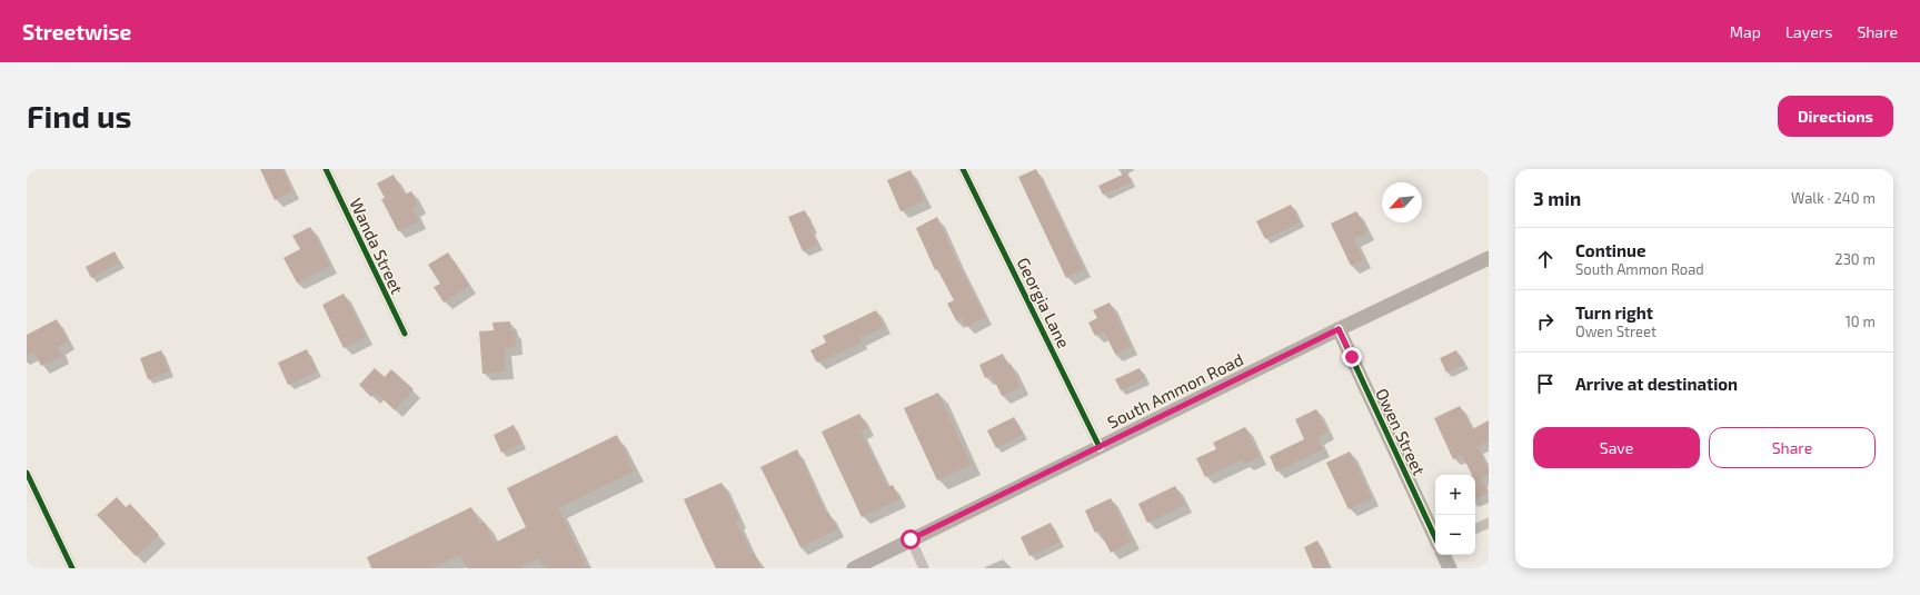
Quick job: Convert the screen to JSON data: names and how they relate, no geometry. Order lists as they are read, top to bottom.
{
  "streets": {
    "main road": ["South Ammon Road", "Owen Street"],
    "street": ["Wanda Street", "Georgia Lane"]
  },
  "crossings": [
    ["Georgia Lane", "South Ammon Road"],
    ["South Ammon Road", "Owen Street"]
  ],
  "north": "bottom left",
  "page": {
    "header": "Streetwise",
    "nav": ["Map", "Layers", "Share"],
    "buttons": [
      "Directions",
      ["Save", "Share"]
    ],
    "title": "Find us",
    "heading": ["3 min", "Walk · 240 m"],
    "list": [
      ["Continue", "South Ammon Road", "230 m"],
      ["Turn right", "Owen Street", "10 m"],
      "Arrive at destination"
    ],
    "map_buttons": ["+", "−"]
  }
}
